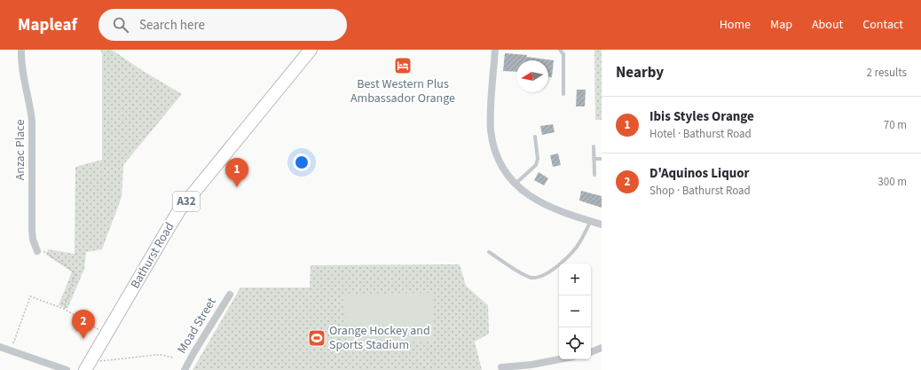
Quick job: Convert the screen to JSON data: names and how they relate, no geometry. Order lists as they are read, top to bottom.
{
  "streets": {
    "highway": ["A32", "Bathurst Road"],
    "street": ["Anzac Place", "Moad Street"]
  },
  "places": {
    "hotel": ["Best Western Plus Ambassador Orange"],
    "sports": ["Orange Hockey and Sports Stadium"]
  },
  "north": "left",
  "page": {
    "header": "Mapleaf",
    "search": "Search here",
    "nav": [
      "Home",
      "Map",
      "About",
      "Contact"
    ],
    "heading": ["Nearby", "2 results"],
    "list": [
      {
        "mark": "1",
        "name": "Ibis Styles Orange",
        "note": "Hotel · Bathurst Road",
        "value": "70 m"
      },
      {
        "mark": "2",
        "name": "D'Aquinos Liquor",
        "note": "Shop · Bathurst Road",
        "value": "300 m"
      }
    ],
    "pins": ["1", "2"],
    "map_buttons": ["+", "−"]
  }
}
